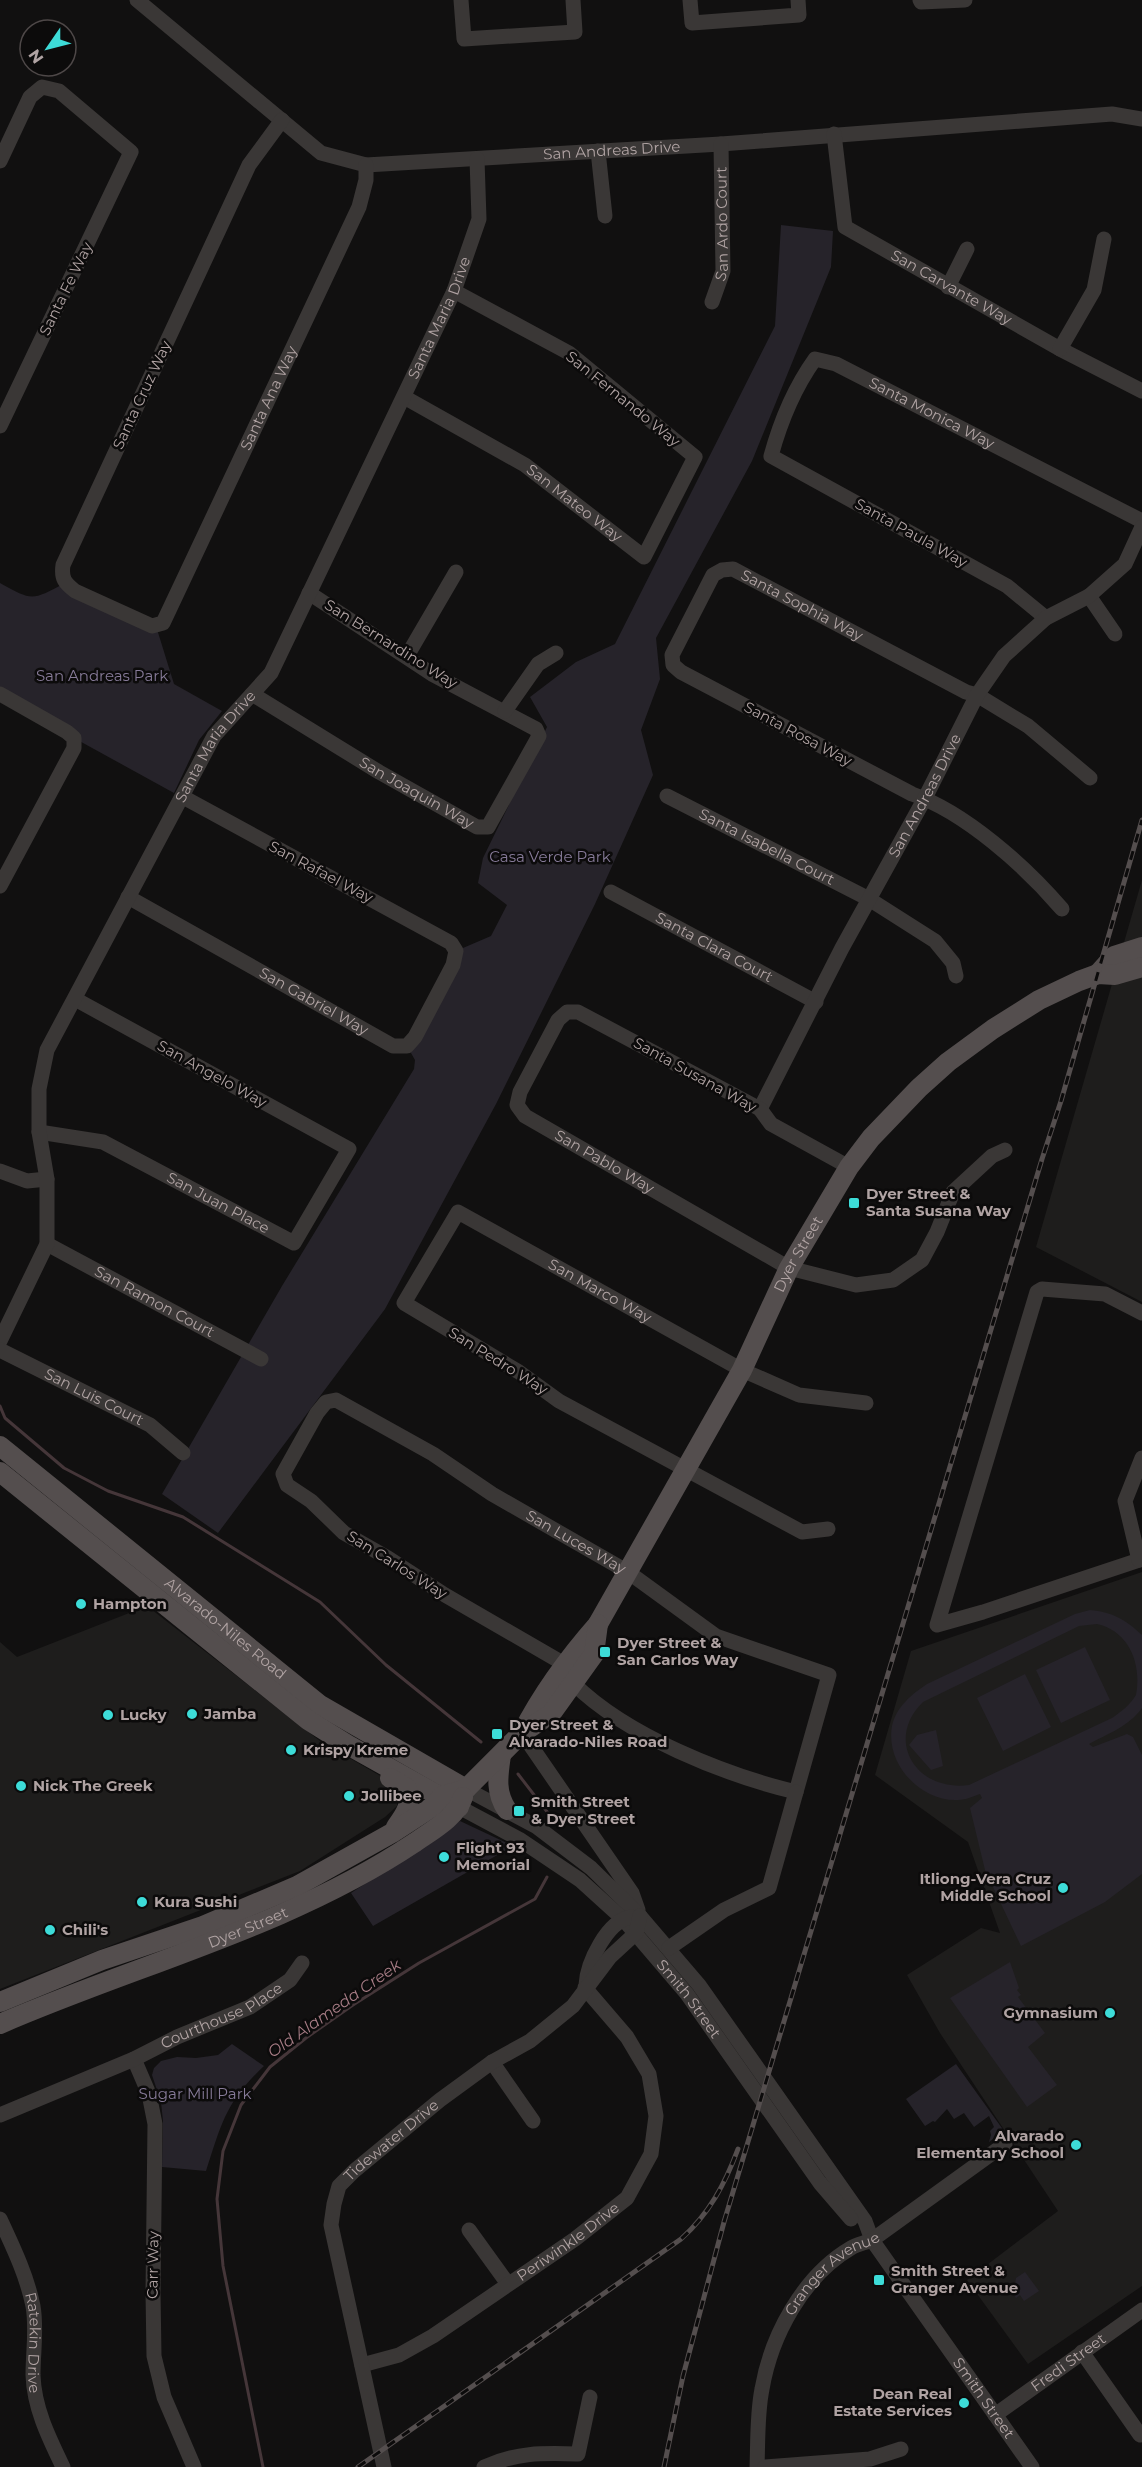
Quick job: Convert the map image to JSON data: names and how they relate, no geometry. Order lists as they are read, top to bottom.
{
  "streets": {
    "main road": ["Dyer Street", "Alvarado-Niles Road"],
    "street": [
      "San Andreas Drive",
      "San Ardo Court",
      "San Carvante Way",
      "Santa Fe Way",
      "Santa Maria Drive",
      "Santa Cruz Way",
      "Santa Ana Way",
      "San Fernando Way",
      "Santa Monica Way",
      "San Mateo Way",
      "Santa Paula Way",
      "Santa Sophia Way",
      "San Bernardino Way",
      "Santa Rosa Way",
      "San Joaquin Way",
      "Santa Isabella Court",
      "San Rafael Way",
      "Santa Clara Court",
      "San Gabriel Way",
      "San Angelo Way",
      "Santa Susana Way",
      "San Pablo Way",
      "San Juan Place",
      "San Marco Way",
      "San Ramon Court",
      "San Pedro Way",
      "San Luis Court",
      "San Luces Way",
      "San Carlos Way",
      "Smith Street",
      "Courthouse Place",
      "Tidewater Drive",
      "Periwinkle Drive",
      "Carr Way",
      "Granger Avenue",
      "Ratekin Drive",
      "Fredi Street"
    ]
  },
  "crossings": [
    ["San Andreas Drive", "San Ardo Court"],
    ["San Andreas Drive", "San Carvante Way"],
    ["San Andreas Drive", "Santa Maria Drive"],
    ["San Andreas Drive", "Santa Cruz Way"],
    ["San Andreas Drive", "Santa Ana Way"],
    ["San Andreas Drive", "Santa Paula Way"],
    ["San Andreas Drive", "Santa Sophia Way"],
    ["San Andreas Drive", "Santa Rosa Way"],
    ["San Andreas Drive", "Santa Isabella Court"],
    ["San Andreas Drive", "Santa Clara Court"],
    ["San Andreas Drive", "Santa Susana Way"],
    ["Santa Maria Drive", "San Fernando Way"],
    ["Santa Maria Drive", "San Mateo Way"],
    ["Santa Maria Drive", "San Bernardino Way"],
    ["Santa Maria Drive", "San Joaquin Way"],
    ["Santa Maria Drive", "San Rafael Way"],
    ["Santa Maria Drive", "San Gabriel Way"],
    ["Santa Maria Drive", "San Angelo Way"],
    ["Santa Maria Drive", "San Juan Place"],
    ["Santa Maria Drive", "San Ramon Court"],
    ["Santa Cruz Way", "Santa Ana Way"],
    ["San Fernando Way", "San Mateo Way"],
    ["Santa Monica Way", "Santa Paula Way"],
    ["Santa Sophia Way", "Santa Rosa Way"],
    ["San Bernardino Way", "San Joaquin Way"],
    ["San Rafael Way", "San Gabriel Way"],
    ["San Angelo Way", "San Juan Place"],
    ["Santa Susana Way", "San Pablo Way"],
    ["Santa Susana Way", "Dyer Street"],
    ["San Pablo Way", "Dyer Street"],
    ["Dyer Street", "San Marco Way"],
    ["Dyer Street", "San Pedro Way"],
    ["Dyer Street", "San Luces Way"],
    ["Dyer Street", "San Carlos Way"],
    ["Dyer Street", "Alvarado-Niles Road"],
    ["Dyer Street", "Smith Street"],
    ["San Marco Way", "San Pedro Way"],
    ["San Luces Way", "San Carlos Way"],
    ["Alvarado-Niles Road", "Smith Street"],
    ["Smith Street", "Tidewater Drive"],
    ["Smith Street", "Granger Avenue"],
    ["Smith Street", "Fredi Street"],
    ["Courthouse Place", "Carr Way"],
    ["Tidewater Drive", "Periwinkle Drive"]
  ],
  "water": ["Old Alameda Creek"],
  "parks": ["San Andreas Park", "Casa Verde Park", "Sugar Mill Park"],
  "places": {
    "transit": [
      "Dyer Street & Santa Susana Way",
      "Dyer Street & San Carlos Way",
      "Dyer Street & Alvarado-Niles Road",
      "Smith Street & Dyer Street",
      "Smith Street & Granger Avenue"
    ],
    "other": [
      "Hampton",
      "Jamba",
      "Lucky",
      "Krispy Kreme",
      "Nick The Greek",
      "Jollibee",
      "Flight 93 Memorial",
      "Itliong-Vera Cruz Middle School",
      "Kura Sushi",
      "Chili's",
      "Gymnasium",
      "Alvarado Elementary School",
      "Dean Real Estate Services"
    ]
  },
  "north": "bottom left"
}
